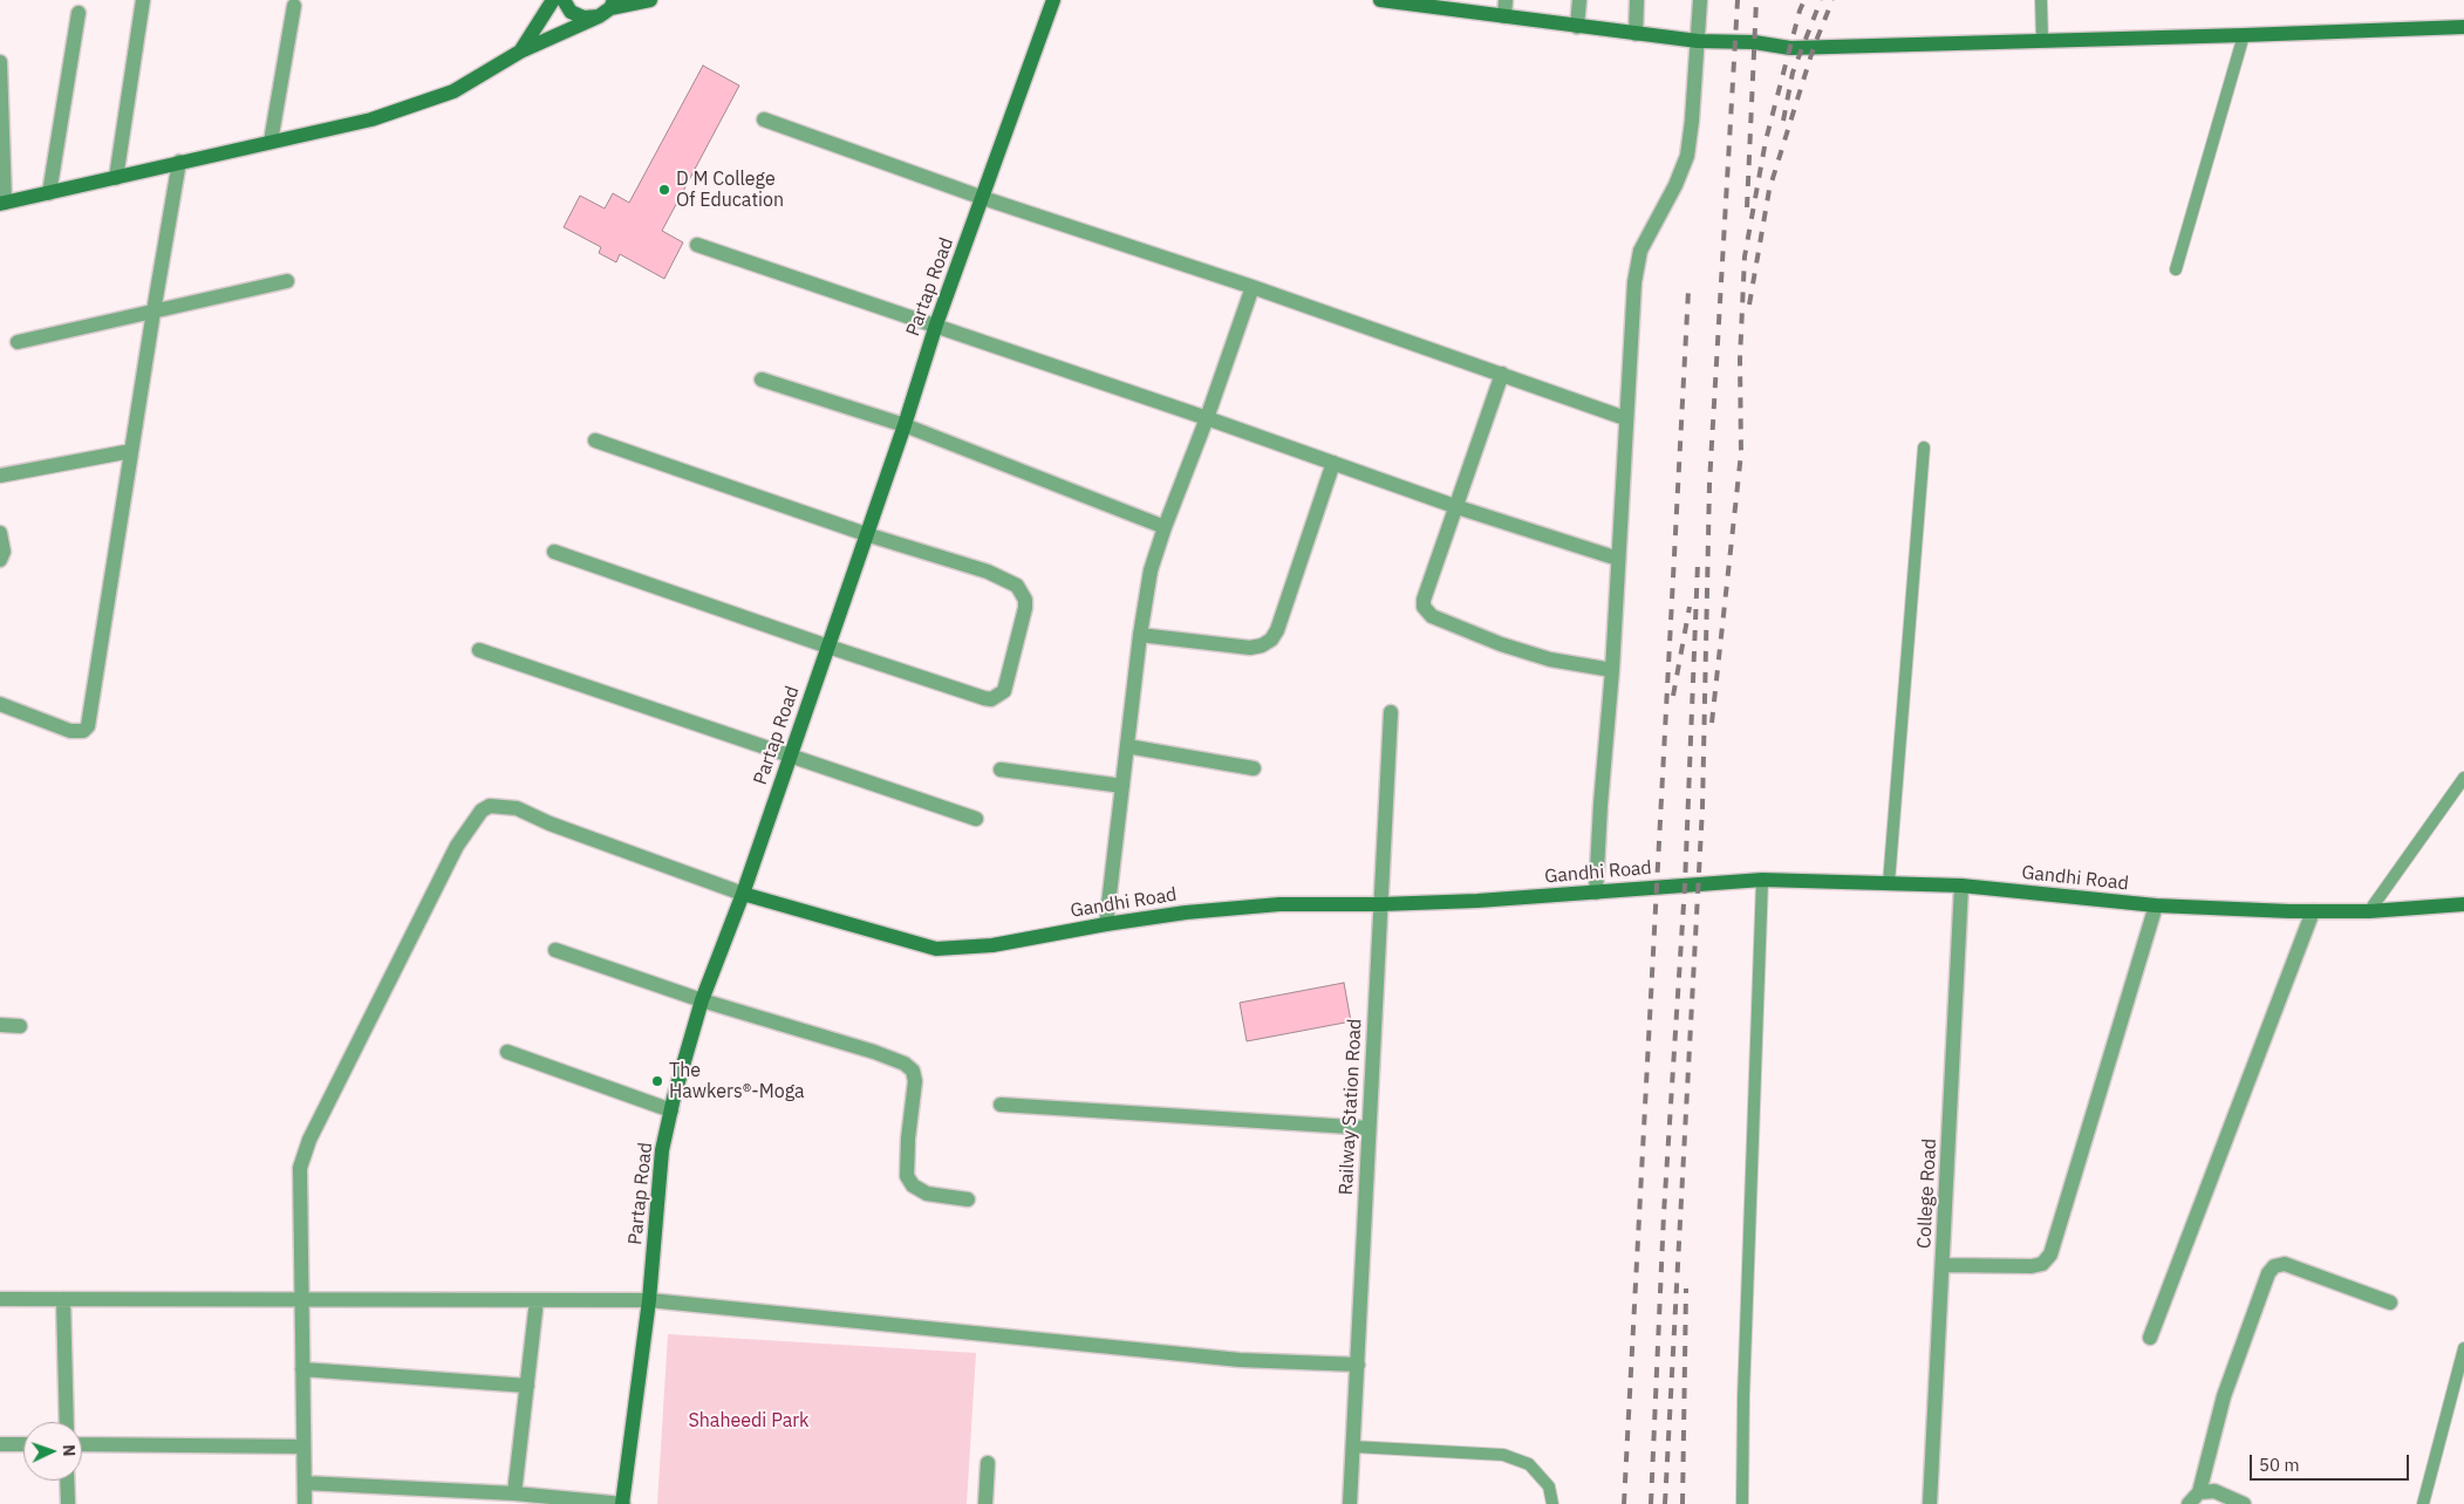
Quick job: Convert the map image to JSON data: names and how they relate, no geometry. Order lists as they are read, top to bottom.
{
  "streets": {
    "street": [
      "Partap Road",
      "Gandhi Road",
      "Railway Station Road",
      "College Road"
    ]
  },
  "crossings": [
    ["Partap Road", "Gandhi Road"],
    ["Gandhi Road", "Railway Station Road"],
    ["Gandhi Road", "College Road"]
  ],
  "parks": ["Shaheedi Park"],
  "places": ["D M College Of Education", "The Hawkers®-Moga"],
  "scale_bar": "50 m",
  "north": "right"
}
